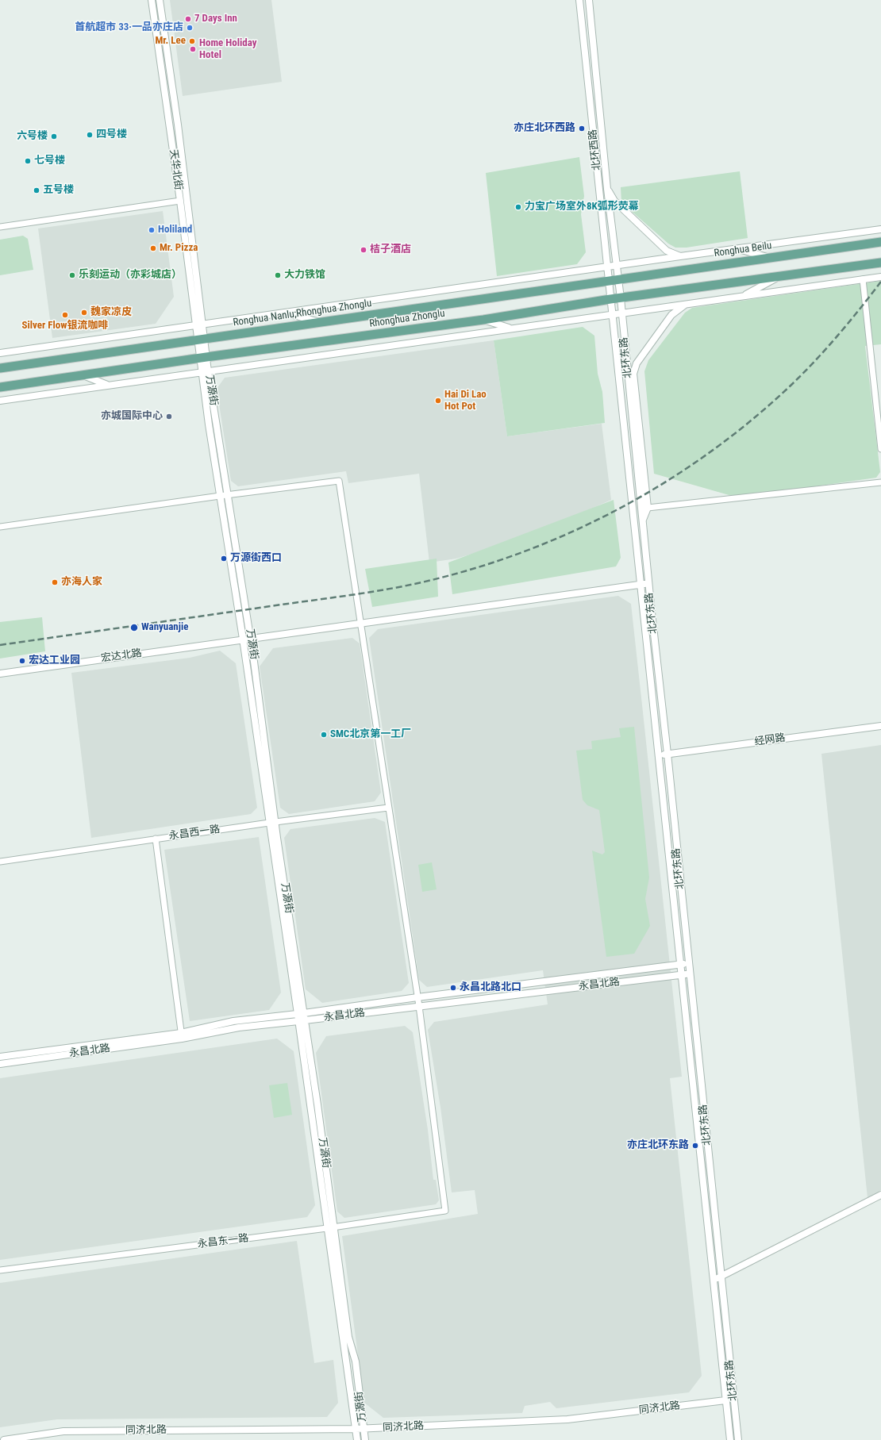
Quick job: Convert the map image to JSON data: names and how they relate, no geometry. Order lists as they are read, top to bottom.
{
  "streets": {
    "main road": ["Ronghua Beilu", "Ronghua Nanlu;Rhonghua Zhonglu", "Rhonghua Zhonglu"],
    "street": [
      "北环西路",
      "天华北街",
      "北环东路",
      "万源街",
      "宏达北路",
      "经网路",
      "永昌西一路",
      "永昌北路",
      "永昌东一路",
      "同济北路"
    ]
  },
  "crossings": [
    ["北环西路", "Ronghua Beilu"],
    ["北环西路", "Ronghua Nanlu;Rhonghua Zhonglu"],
    ["北环西路", "Rhonghua Zhonglu"],
    ["北环西路", "北环东路"],
    ["天华北街", "Ronghua Nanlu;Rhonghua Zhonglu"],
    ["天华北街", "万源街"],
    ["Ronghua Beilu", "Ronghua Nanlu;Rhonghua Zhonglu"],
    ["Ronghua Nanlu;Rhonghua Zhonglu", "万源街"],
    ["Rhonghua Zhonglu", "北环东路"],
    ["Rhonghua Zhonglu", "万源街"],
    ["北环东路", "宏达北路"],
    ["北环东路", "经网路"],
    ["北环东路", "永昌北路"],
    ["北环东路", "同济北路"],
    ["万源街", "宏达北路"],
    ["万源街", "永昌西一路"],
    ["万源街", "永昌北路"],
    ["万源街", "永昌东一路"],
    ["万源街", "同济北路"],
    ["永昌北路", "永昌东一路"]
  ],
  "places": [
    "7 Days Inn",
    "首航超市 33·一品亦庄店",
    "Mr. Lee",
    "Home Holiday Hotel",
    "亦庄北环西路",
    "四号楼",
    "六号楼",
    "七号楼",
    "五号楼",
    "力宝广场室外8K弧形荧幕",
    "Holiland",
    "Mr. Pizza",
    "桔子酒店",
    "乐刻运动（亦彩城店）",
    "大力铁馆",
    "魏家凉皮",
    "Silver Flow银流咖啡",
    "Hai Di Lao Hot Pot",
    "亦城国际中心",
    "万源街西口",
    "亦海人家",
    "Wanyuanjie",
    "宏达工业园",
    "SMC北京第一工厂",
    "永昌北路北口",
    "亦庄北环东路"
  ]
}
